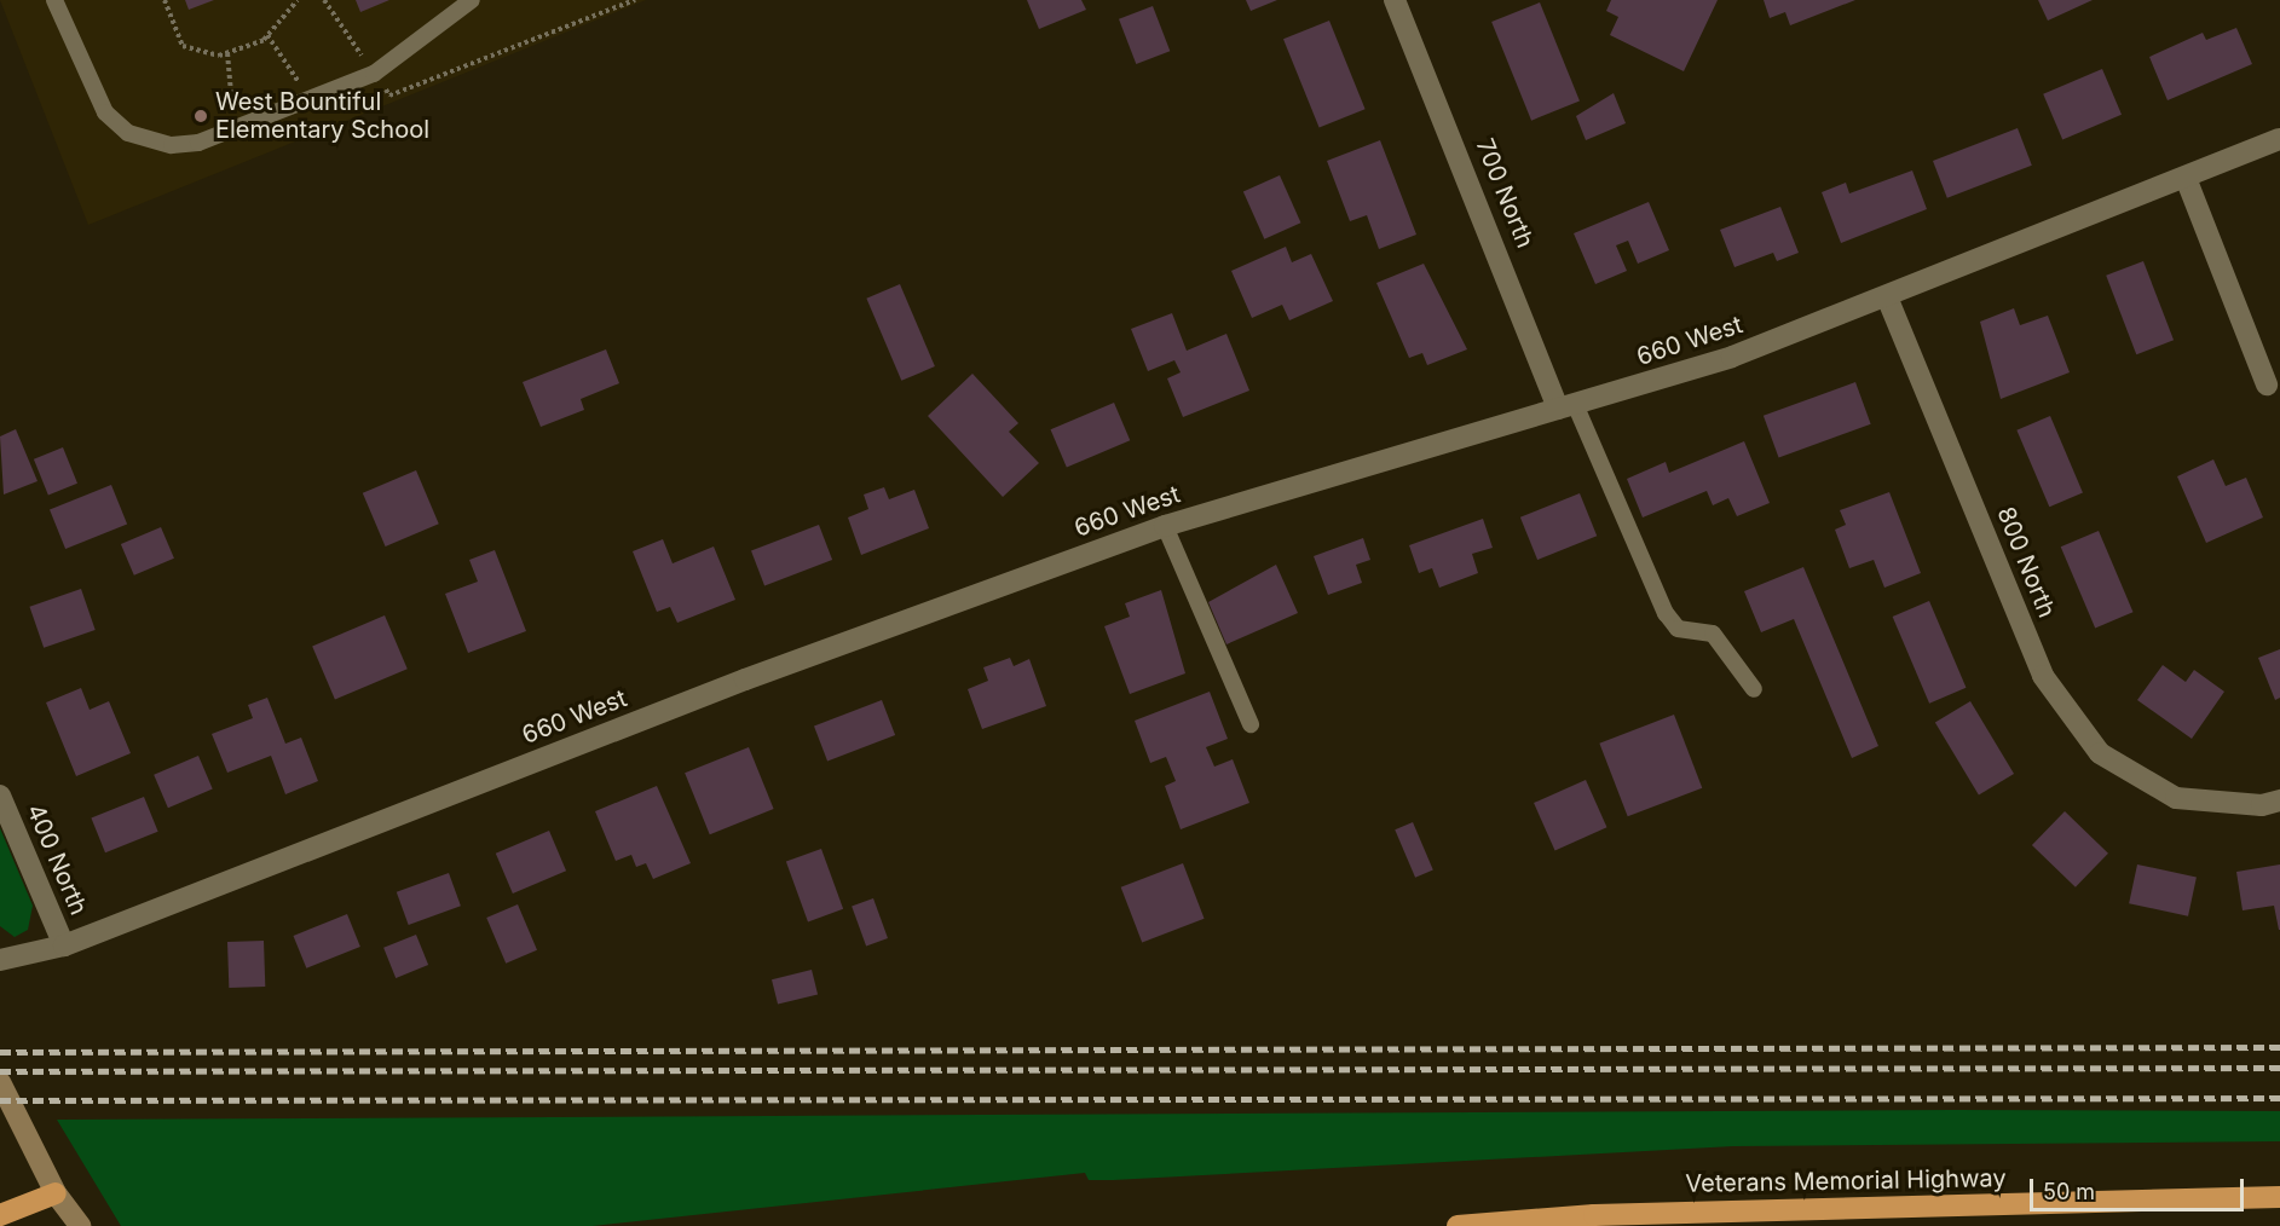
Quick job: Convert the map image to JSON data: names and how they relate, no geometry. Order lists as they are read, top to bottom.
{
  "streets": {
    "highway": ["Veterans Memorial Highway"],
    "street": [
      "700 North",
      "660 West",
      "800 North",
      "400 North"
    ]
  },
  "crossings": [
    ["700 North", "660 West"],
    ["660 West", "800 North"],
    ["660 West", "400 North"]
  ],
  "places": ["West Bountiful Elementary School"],
  "scale_bar": "50 m"
}
